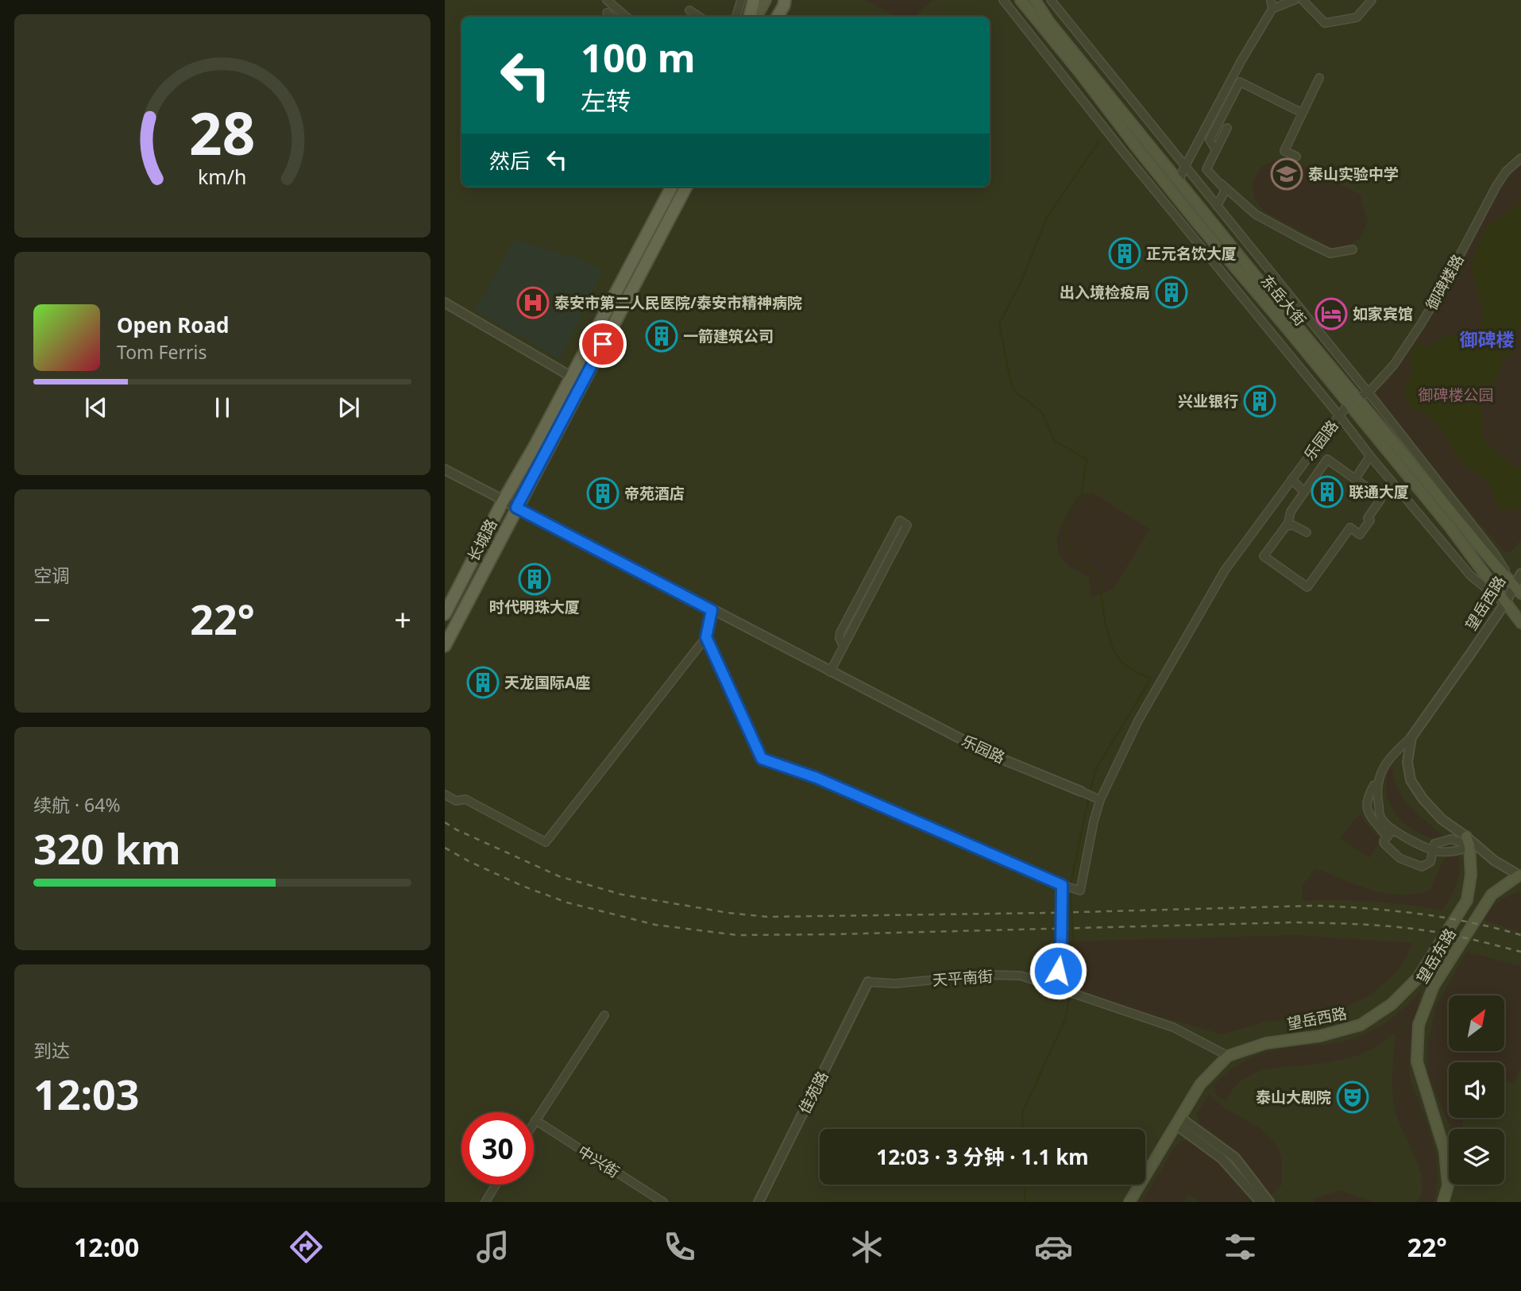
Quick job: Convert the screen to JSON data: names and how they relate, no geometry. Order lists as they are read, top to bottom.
{
  "streets": {
    "main road": [
      "东岳大街",
      "长城路",
      "望岳西路",
      "望岳东路"
    ],
    "street": [
      "御碑楼路",
      "乐园路",
      "天平南街",
      "佳苑路",
      "中兴街"
    ]
  },
  "crossings": [
    ["御碑楼路", "东岳大街"],
    ["御碑楼路", "乐园路"],
    ["东岳大街", "乐园路"],
    ["东岳大街", "望岳西路"],
    ["乐园路", "长城路"],
    ["望岳西路", "望岳东路"],
    ["望岳西路", "天平南街"],
    ["天平南街", "佳苑路"]
  ],
  "districts": ["御碑楼"],
  "parks": ["御碑楼公园"],
  "places": {
    "school or university": ["泰山实验中学"],
    "building": [
      "正元名饮大厦",
      "出入境检疫局",
      "一箭建筑公司",
      "兴业银行",
      "联通大厦",
      "帝苑酒店",
      "时代明珠大厦",
      "天龙国际A座"
    ],
    "hospital": ["泰安市第二人民医院/泰安市精神病院"],
    "hotel": ["如家宾馆"],
    "theatre": ["泰山大剧院"]
  },
  "north": "top right",
  "page": {
    "turn": ["100 m", "左转"],
    "then": "然后",
    "song": ["Open Road", "Tom Ferris"],
    "tile": [
      "空调",
      ["续航 · 64%", "320 km"],
      ["到达", "12:03"]
    ],
    "heat": ["−", "22°", "+"],
    "limit": "30",
    "trip": "12:03 · 3 分钟 · 1.1 km",
    "tabs": ["12:00", "22°"],
    "gauge": ["28", "km/h"]
  }
}
